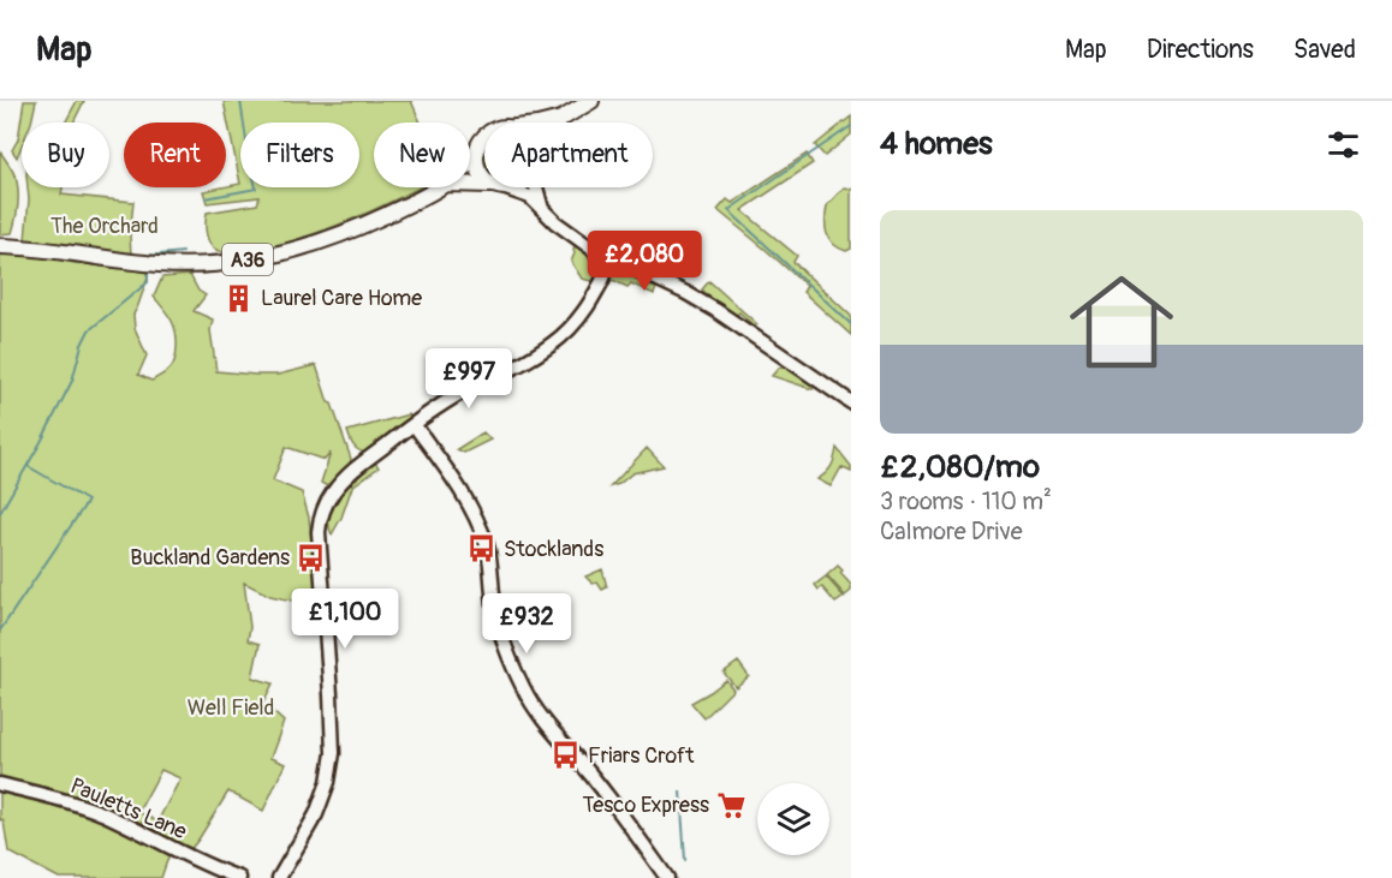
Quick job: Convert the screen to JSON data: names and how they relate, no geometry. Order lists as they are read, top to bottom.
{
  "streets": {
    "main road": ["A36"],
    "street": ["Pauletts Lane"]
  },
  "parks": ["The Orchard", "Well Field"],
  "places": {
    "building": ["Laurel Care Home"],
    "bus stop": ["Stocklands", "Buckland Gardens", "Friars Croft"],
    "supermarket": ["Tesco Express"]
  },
  "page": {
    "header": "Map",
    "nav": ["Map", "Directions", "Saved"],
    "heading": "4 homes",
    "chip": [
      "Buy",
      "Rent",
      "Filters",
      "New",
      "Apartment"
    ],
    "list": [
      {
        "name": "£2,080/mo",
        "note": "3 rooms · 110 m² · Calmore Drive"
      }
    ],
    "price": [
      "£2,080",
      "£997",
      "£1,100",
      "£932"
    ]
  }
}
